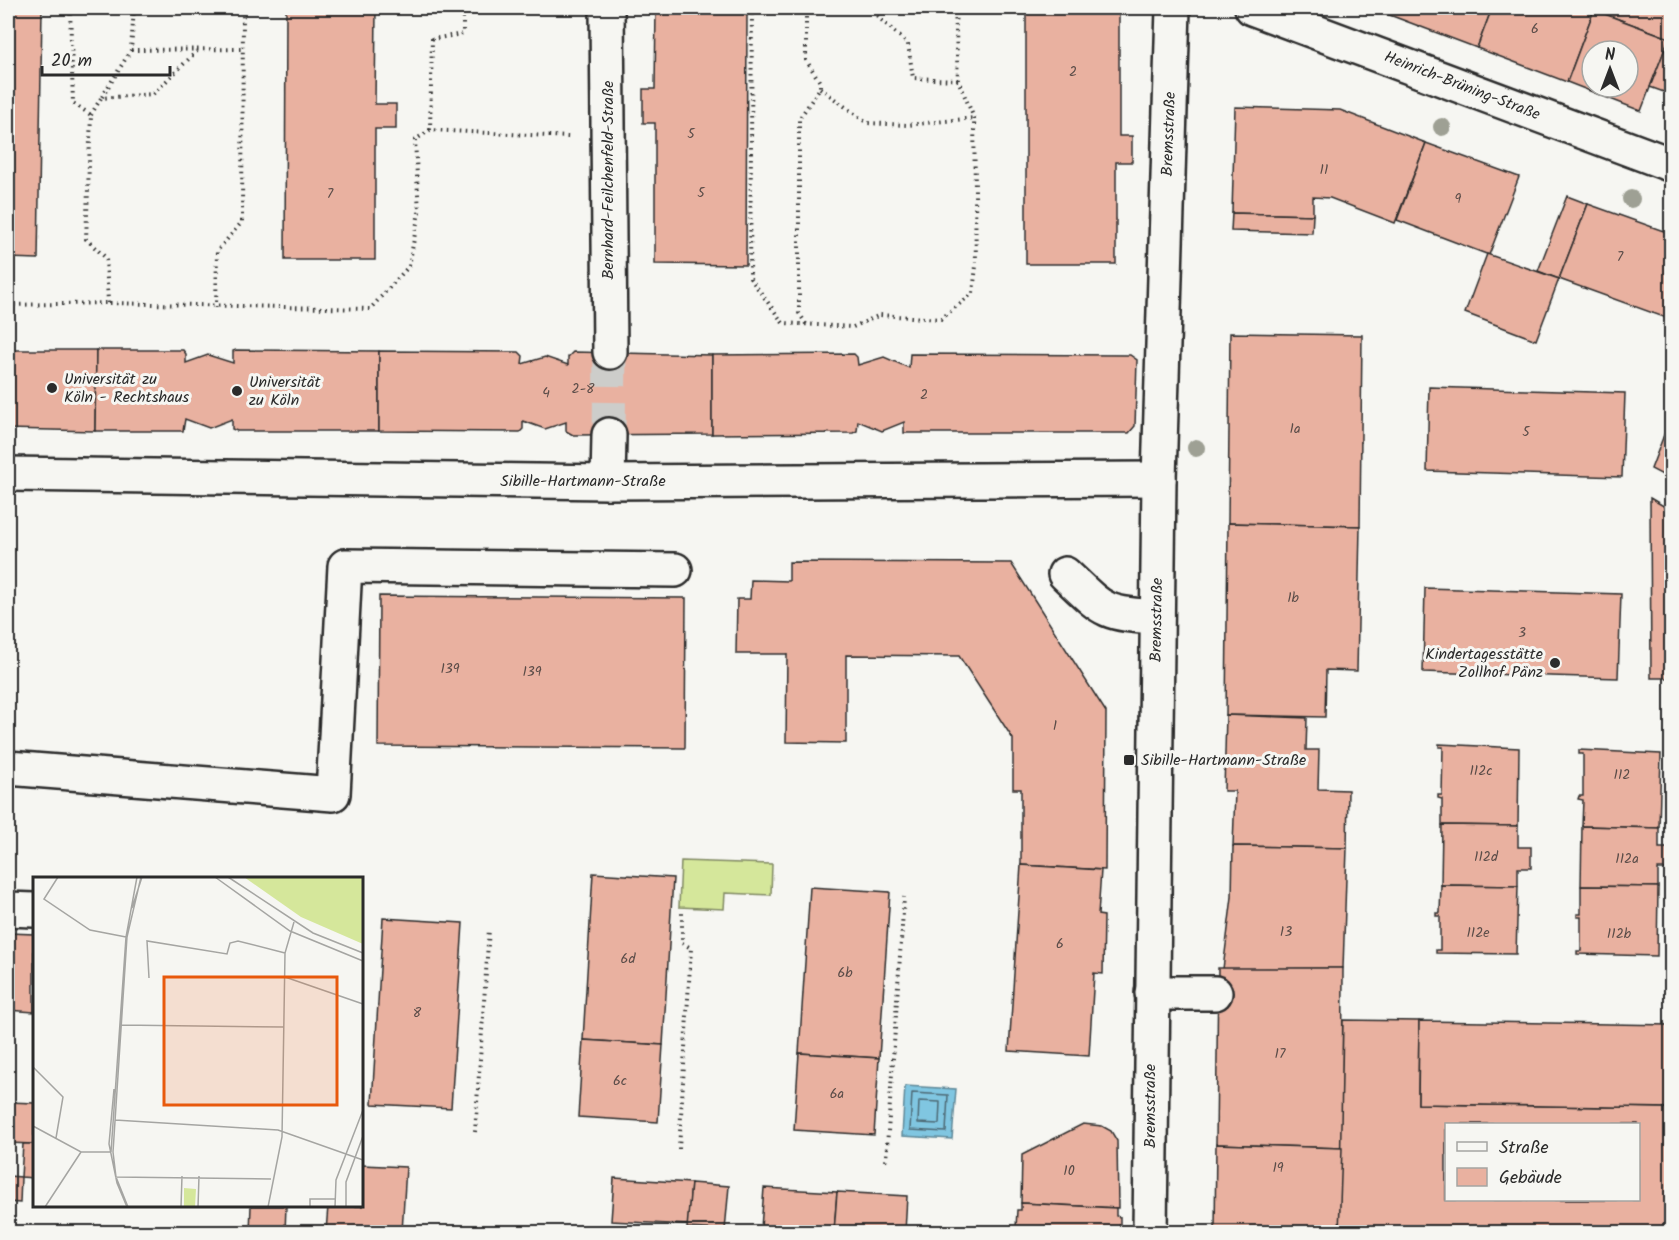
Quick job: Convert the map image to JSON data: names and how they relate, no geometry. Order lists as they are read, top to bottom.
{
  "streets": {
    "street": [
      "Heinrich-Brüning-Straße",
      "Bremsstraße",
      "Bernhard-Feilchenfeld-Straße",
      "Sibille-Hartmann-Straße"
    ]
  },
  "crossings": [
    ["Bremsstraße", "Sibille-Hartmann-Straße"]
  ],
  "places": {
    "other": ["Universität zu Köln - Rechtshaus", "Universität zu Köln", "Kindertagesstätte Zollhof Pänz"],
    "transit": ["Sibille-Hartmann-Straße"]
  },
  "house_numbers": [
    "6",
    "2",
    "5",
    "11",
    "5",
    "7",
    "9",
    "7",
    "2-8",
    "4",
    "2",
    "1a",
    "5",
    "1b",
    "3",
    "139",
    "139",
    "1",
    "112c",
    "112",
    "112d",
    "112a",
    "13",
    "112e",
    "112b",
    "6",
    "6d",
    "6b",
    "8",
    "17",
    "6c",
    "6a",
    "19",
    "10"
  ],
  "legend": ["Straße", "Gebäude"],
  "scale_bar": "20 m",
  "north": "top"
}
